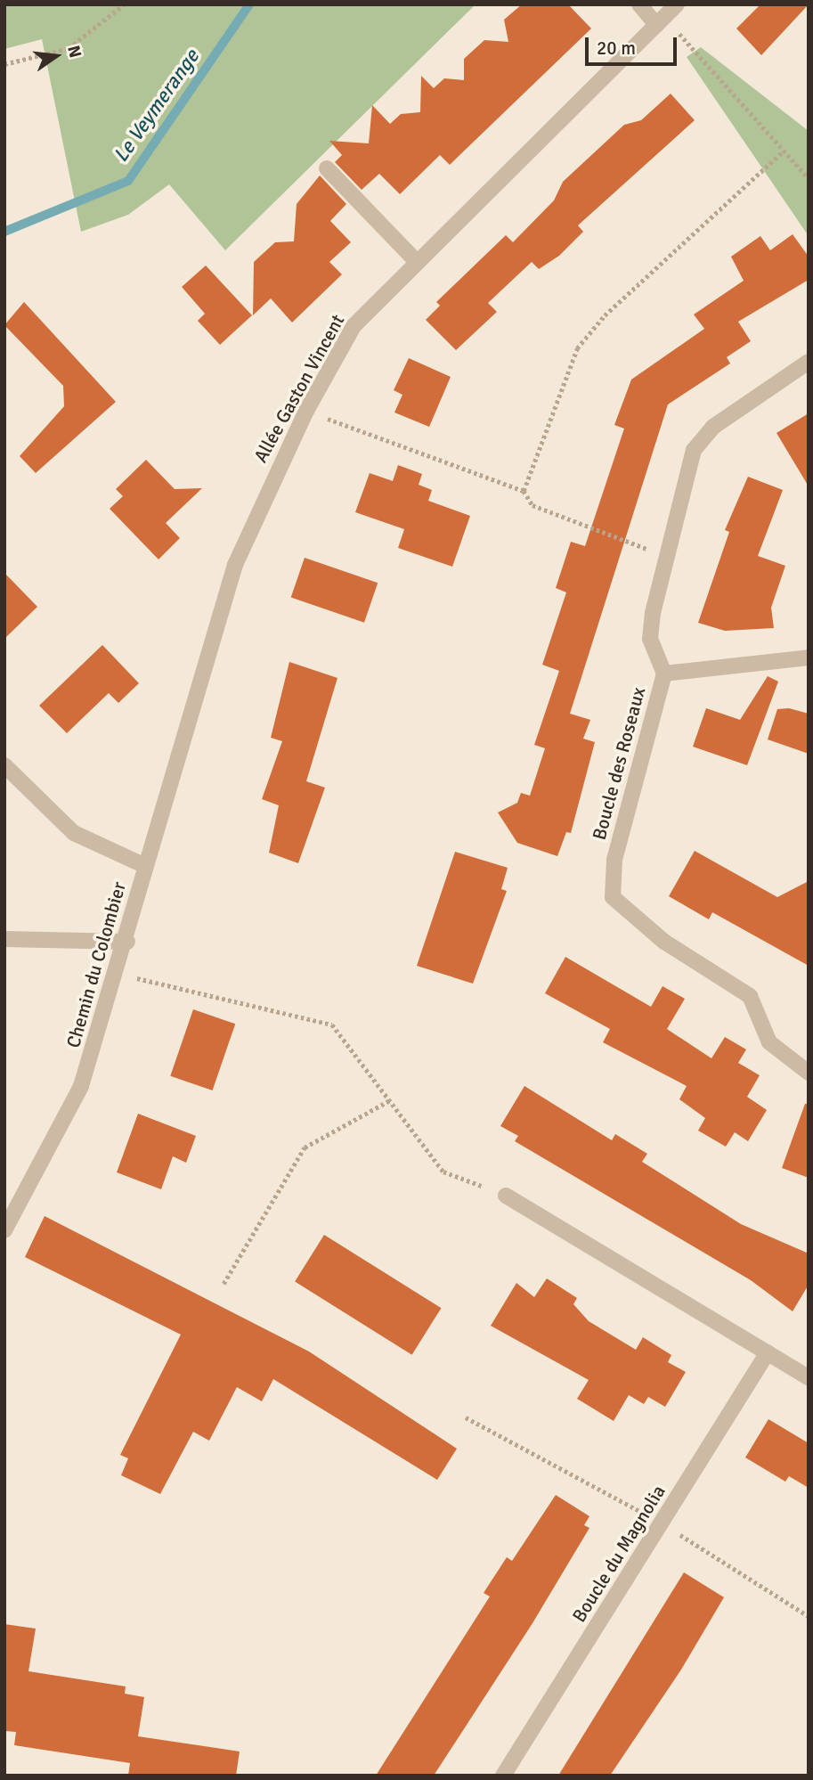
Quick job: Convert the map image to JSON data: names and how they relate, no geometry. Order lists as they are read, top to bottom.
{
  "streets": {
    "street": [
      "Allée Gaston Vincent",
      "Boucle des Roseaux",
      "Chemin du Colombier",
      "Boucle du Magnolia"
    ]
  },
  "crossings": [
    ["Allée Gaston Vincent", "Chemin du Colombier"]
  ],
  "water": ["Le Veymerange"],
  "scale_bar": "20 m",
  "north": "right"
}
